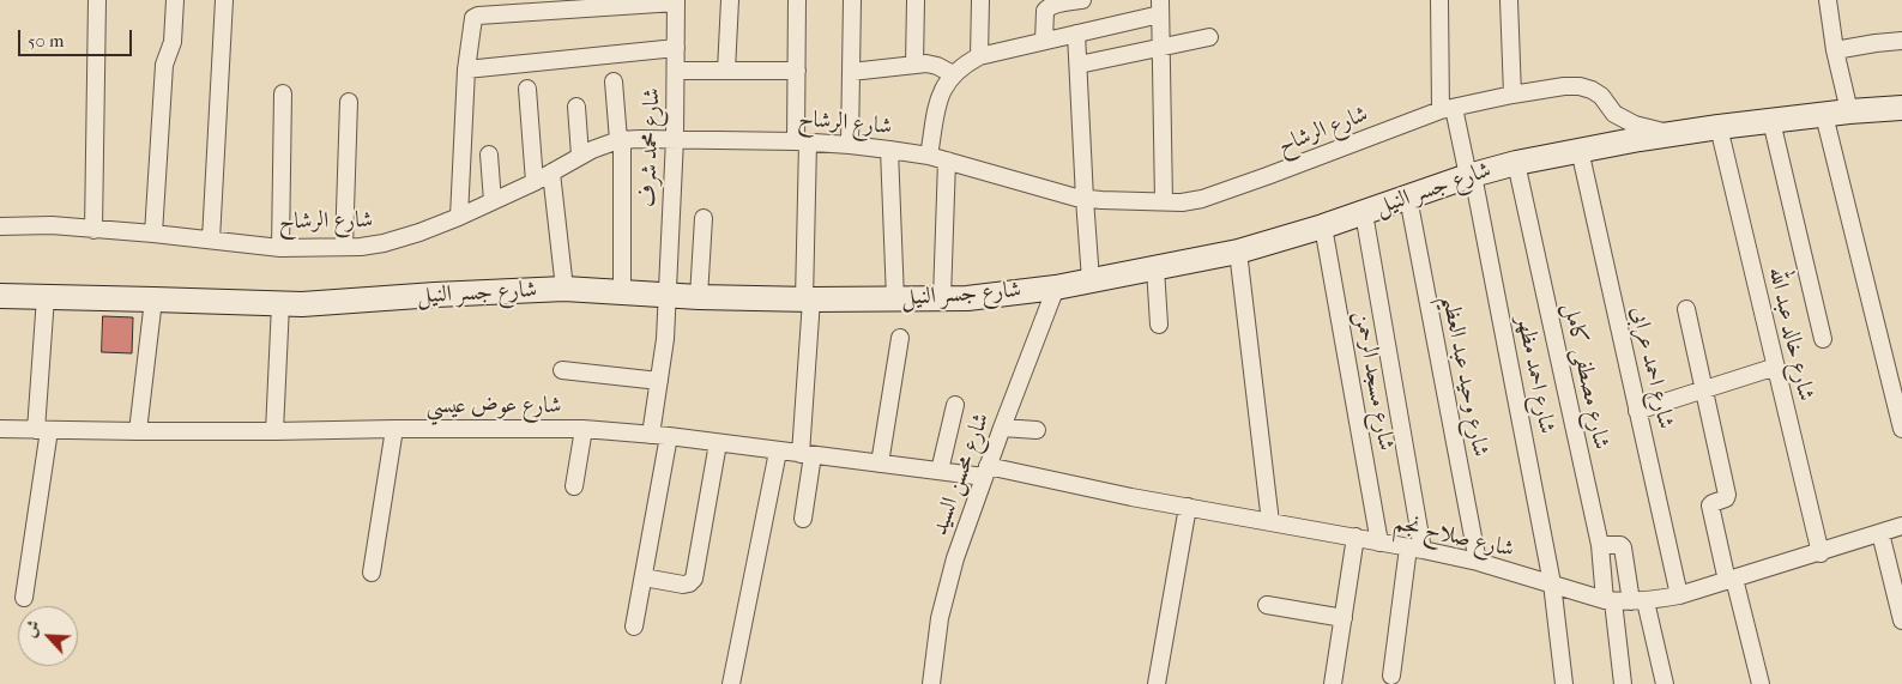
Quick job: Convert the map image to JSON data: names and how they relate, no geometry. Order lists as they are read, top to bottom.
{
  "streets": {
    "street": [
      "شارع الرشاح",
      "شارع محمد شرف",
      "شارع جسر النيل",
      "شارع خالد عبد الله",
      "شارع احمد عرابى",
      "شارع احمد مظهر",
      "شارع وحيد عبد العظيم",
      "شارع مصطفى كامل",
      "شارع مسجد الرحمن",
      "شارع عوض عيسي",
      "شارع محسن السيد",
      "شارع صلاح نجم"
    ]
  },
  "crossings": [
    ["شارع الرشاح", "شارع محمد شرف"],
    ["شارع الرشاح", "شارع جسر النيل"],
    ["شارع الرشاح", "شارع احمد مظهر"],
    ["شارع محمد شرف", "شارع جسر النيل"],
    ["شارع محمد شرف", "شارع عوض عيسي"],
    ["شارع جسر النيل", "شارع خالد عبد الله"],
    ["شارع جسر النيل", "شارع احمد عرابى"],
    ["شارع جسر النيل", "شارع احمد مظهر"],
    ["شارع جسر النيل", "شارع وحيد عبد العظيم"],
    ["شارع جسر النيل", "شارع مصطفى كامل"],
    ["شارع جسر النيل", "شارع مسجد الرحمن"],
    ["شارع جسر النيل", "شارع محسن السيد"],
    ["شارع خالد عبد الله", "شارع صلاح نجم"],
    ["شارع احمد عرابى", "شارع صلاح نجم"],
    ["شارع احمد مظهر", "شارع صلاح نجم"],
    ["شارع وحيد عبد العظيم", "شارع صلاح نجم"],
    ["شارع مصطفى كامل", "شارع صلاح نجم"],
    ["شارع مسجد الرحمن", "شارع صلاح نجم"],
    ["شارع عوض عيسي", "شارع محسن السيد"],
    ["شارع عوض عيسي", "شارع صلاح نجم"],
    ["شارع محسن السيد", "شارع صلاح نجم"]
  ],
  "scale_bar": "50 m",
  "north": "top left"
}
